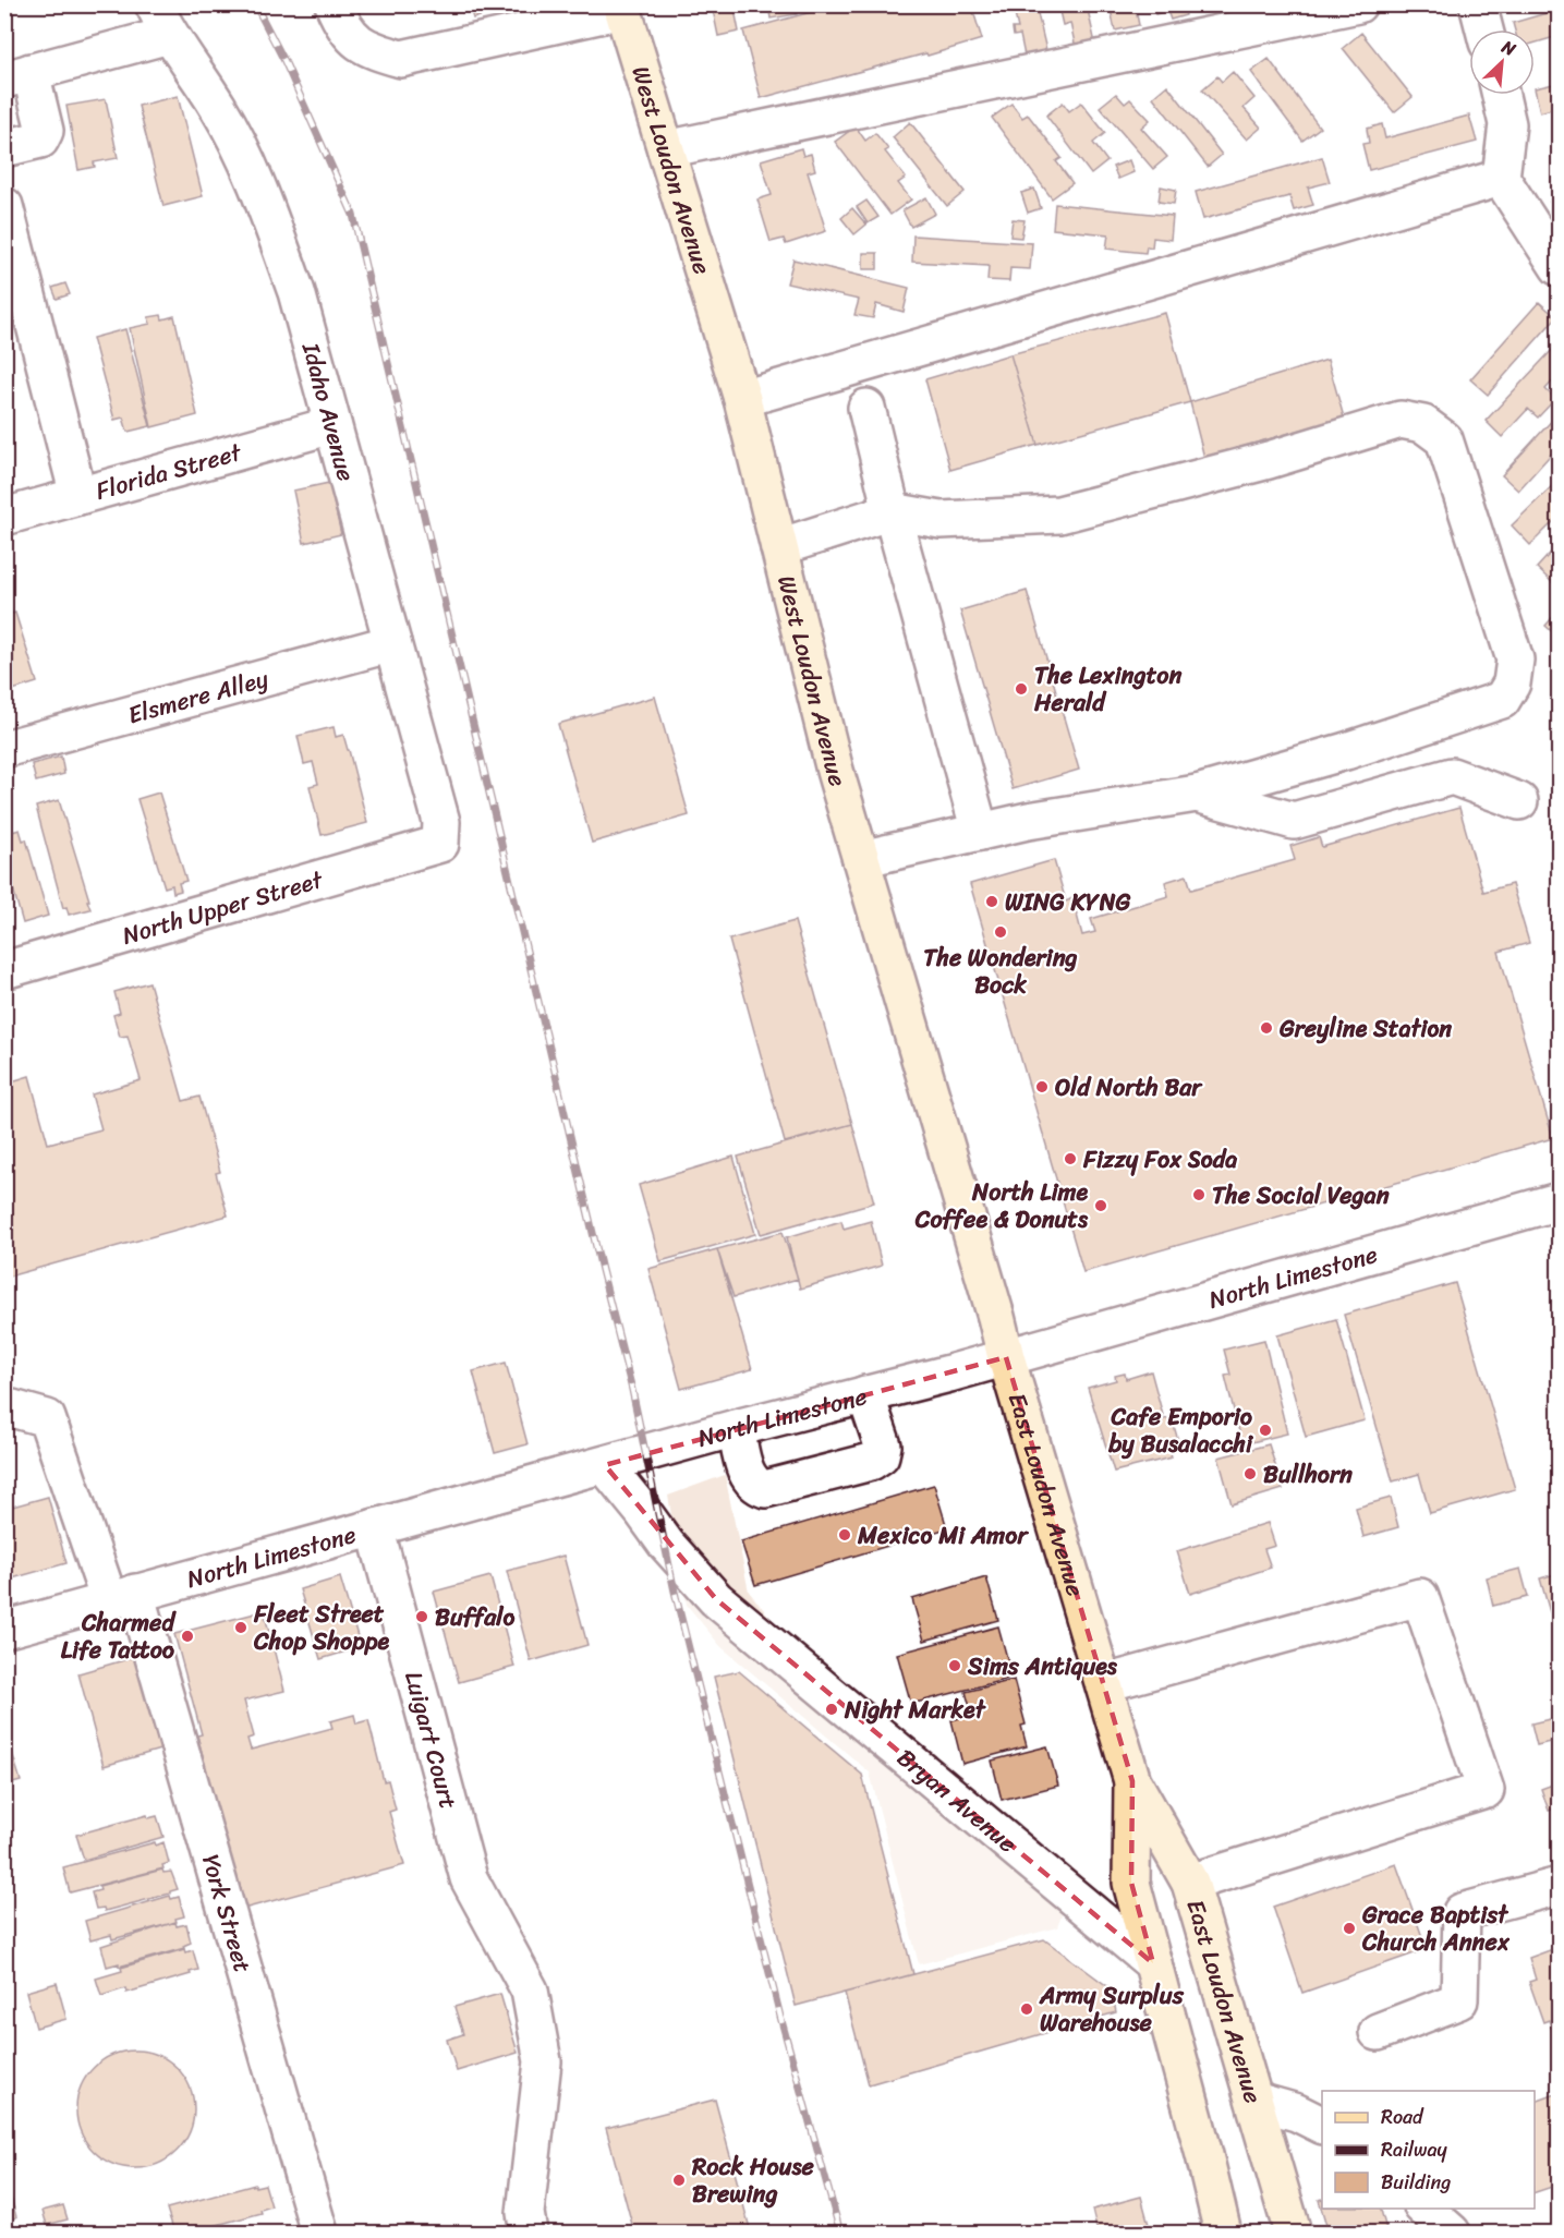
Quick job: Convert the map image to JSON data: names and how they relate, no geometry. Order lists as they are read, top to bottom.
{
  "streets": {
    "main road": ["West Loudon Avenue", "East Loudon Avenue"],
    "street": [
      "Idaho Avenue",
      "Florida Street",
      "Elsmere Alley",
      "North Upper Street",
      "North Limestone",
      "Luigart Court",
      "Bryan Avenue",
      "York Street"
    ]
  },
  "crossings": [
    ["West Loudon Avenue", "North Limestone"],
    ["West Loudon Avenue", "East Loudon Avenue"],
    ["Idaho Avenue", "Florida Street"],
    ["Idaho Avenue", "Elsmere Alley"],
    ["Idaho Avenue", "North Upper Street"],
    ["North Limestone", "East Loudon Avenue"],
    ["North Limestone", "Luigart Court"],
    ["North Limestone", "Bryan Avenue"],
    ["North Limestone", "York Street"],
    ["East Loudon Avenue", "Bryan Avenue"]
  ],
  "places": [
    "The Lexington Herald",
    "WING KYNG",
    "The Wondering Bock",
    "Greyline Station",
    "Old North Bar",
    "Fizzy Fox Soda",
    "The Social Vegan",
    "North Lime Coffee & Donuts",
    "Cafe Emporio by Busalacchi",
    "Bullhorn",
    "Mexico Mi Amor",
    "Buffalo",
    "Fleet Street Chop Shoppe",
    "Charmed Life Tattoo",
    "Sims Antiques",
    "Night Market",
    "Grace Baptist Church Annex",
    "Army Surplus Warehouse",
    "Rock House Brewing"
  ],
  "legend": ["Road", "Railway", "Building"],
  "north": "top right"
}
